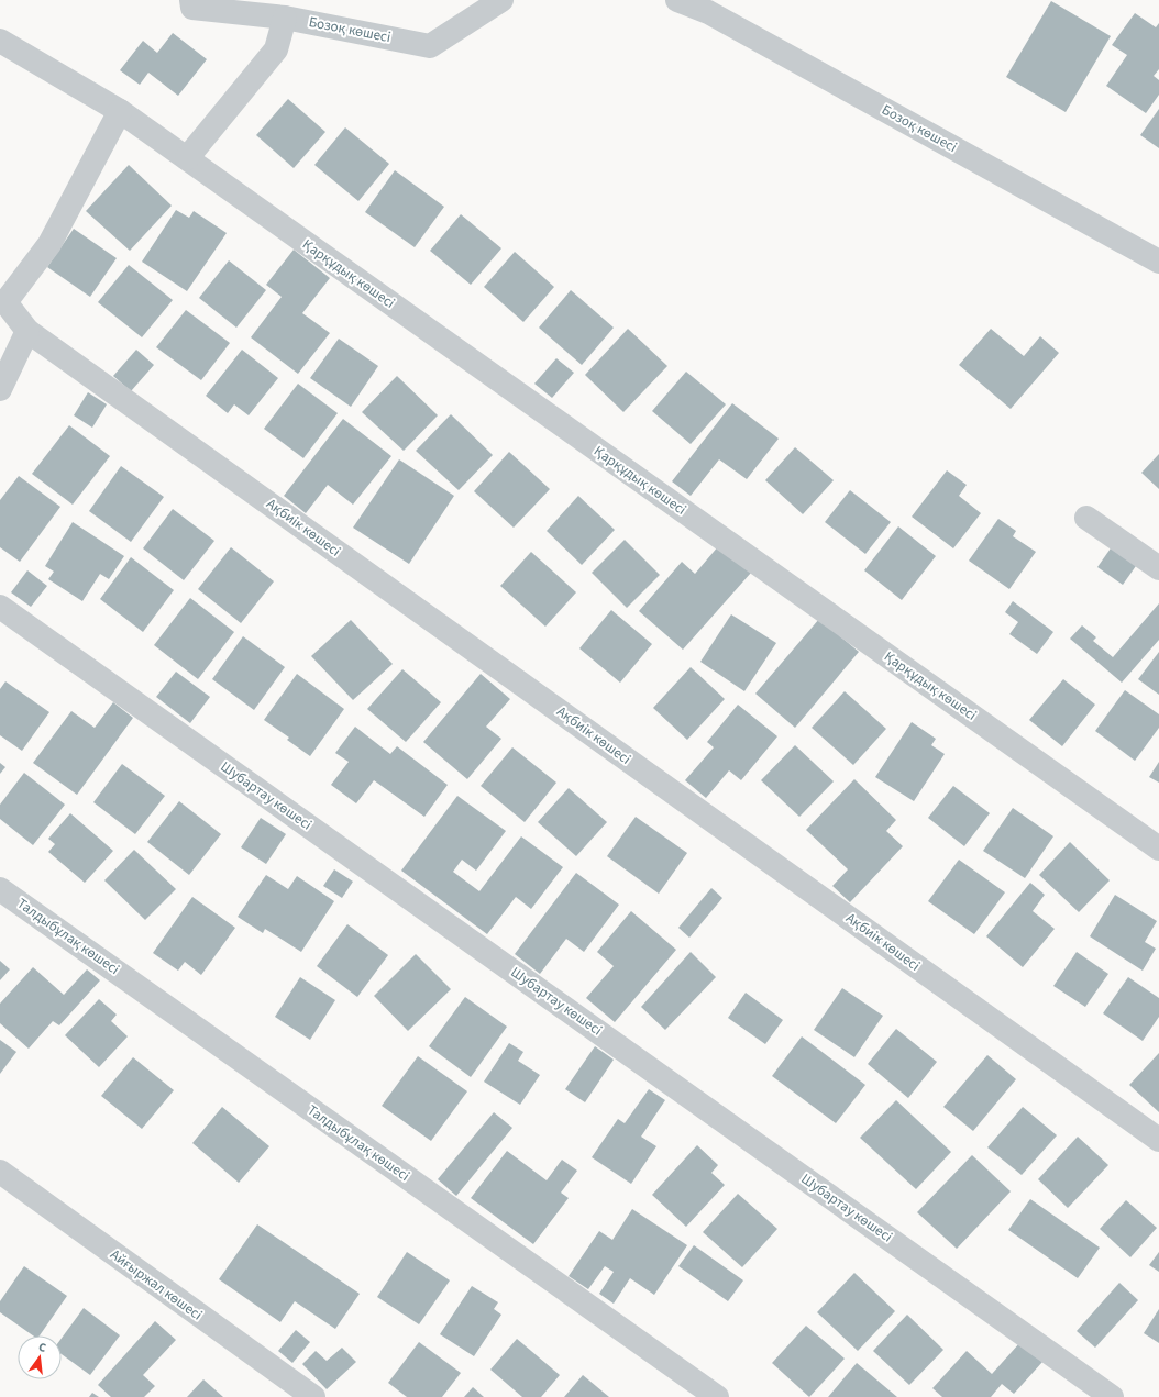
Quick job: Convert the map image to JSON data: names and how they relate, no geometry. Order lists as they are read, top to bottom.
{
  "streets": {
    "street": [
      "Бозоқ көшесі",
      "Қарқұдық көшесі",
      "Ақбиік көшесі",
      "Шубартау көшесі",
      "Талдыбұлақ көшесі",
      "Айғыржал көшесі"
    ]
  },
  "crossings": [
    ["Қарқұдық көшесі", "Ақбиік көшесі"]
  ],
  "north": "top"
}
